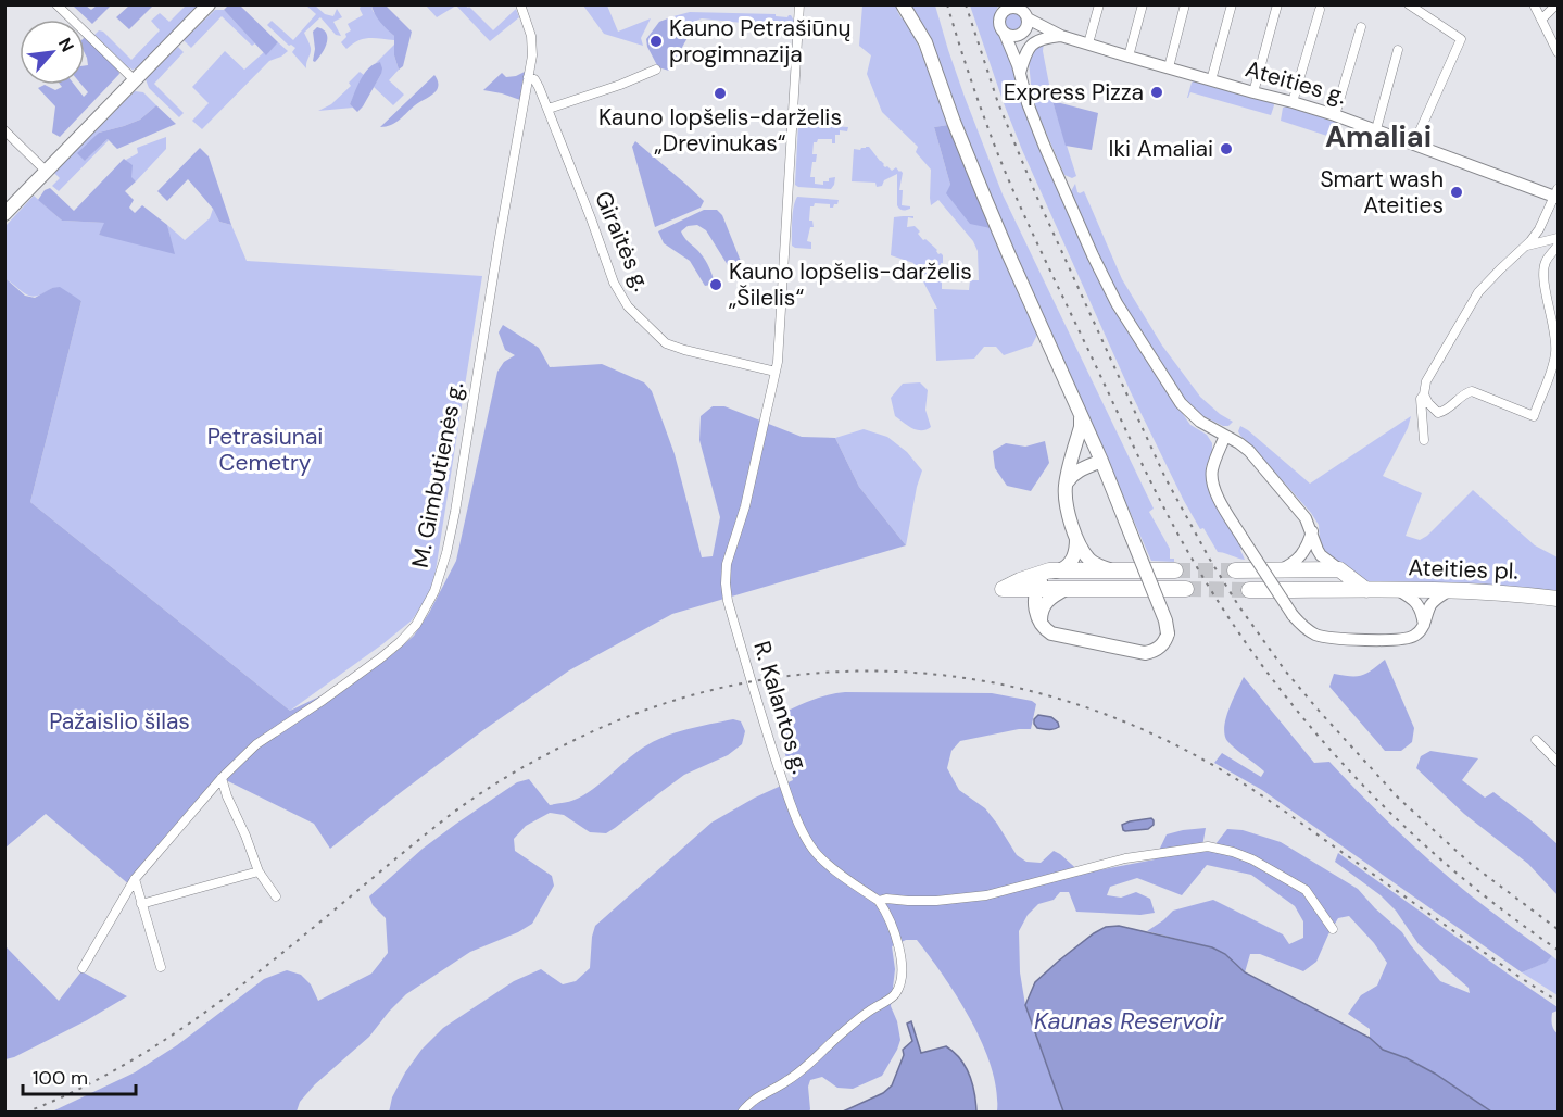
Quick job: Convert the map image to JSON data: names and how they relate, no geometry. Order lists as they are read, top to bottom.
{
  "streets": {
    "highway": ["Ateities pl."],
    "main road": ["Ateities g."],
    "street": ["Giraitės g.", "M. Gimbutienės g.", "R. Kalantos g."]
  },
  "crossings": [
    ["Giraitės g.", "M. Gimbutienės g."],
    ["Giraitės g.", "R. Kalantos g."]
  ],
  "districts": ["Amaliai"],
  "water": ["Kaunas Reservoir"],
  "parks": ["Petrasiunai Cemetry", "Pažaislio šilas"],
  "places": [
    "Kauno Petrašiūnų progimnazija",
    "Express Pizza",
    "Kauno lopšelis-darželis „Drevinukas“",
    "Iki Amaliai",
    "Smart wash Ateities",
    "Kauno lopšelis-darželis „Šilelis“"
  ],
  "scale_bar": "100 m",
  "north": "top right"
}
